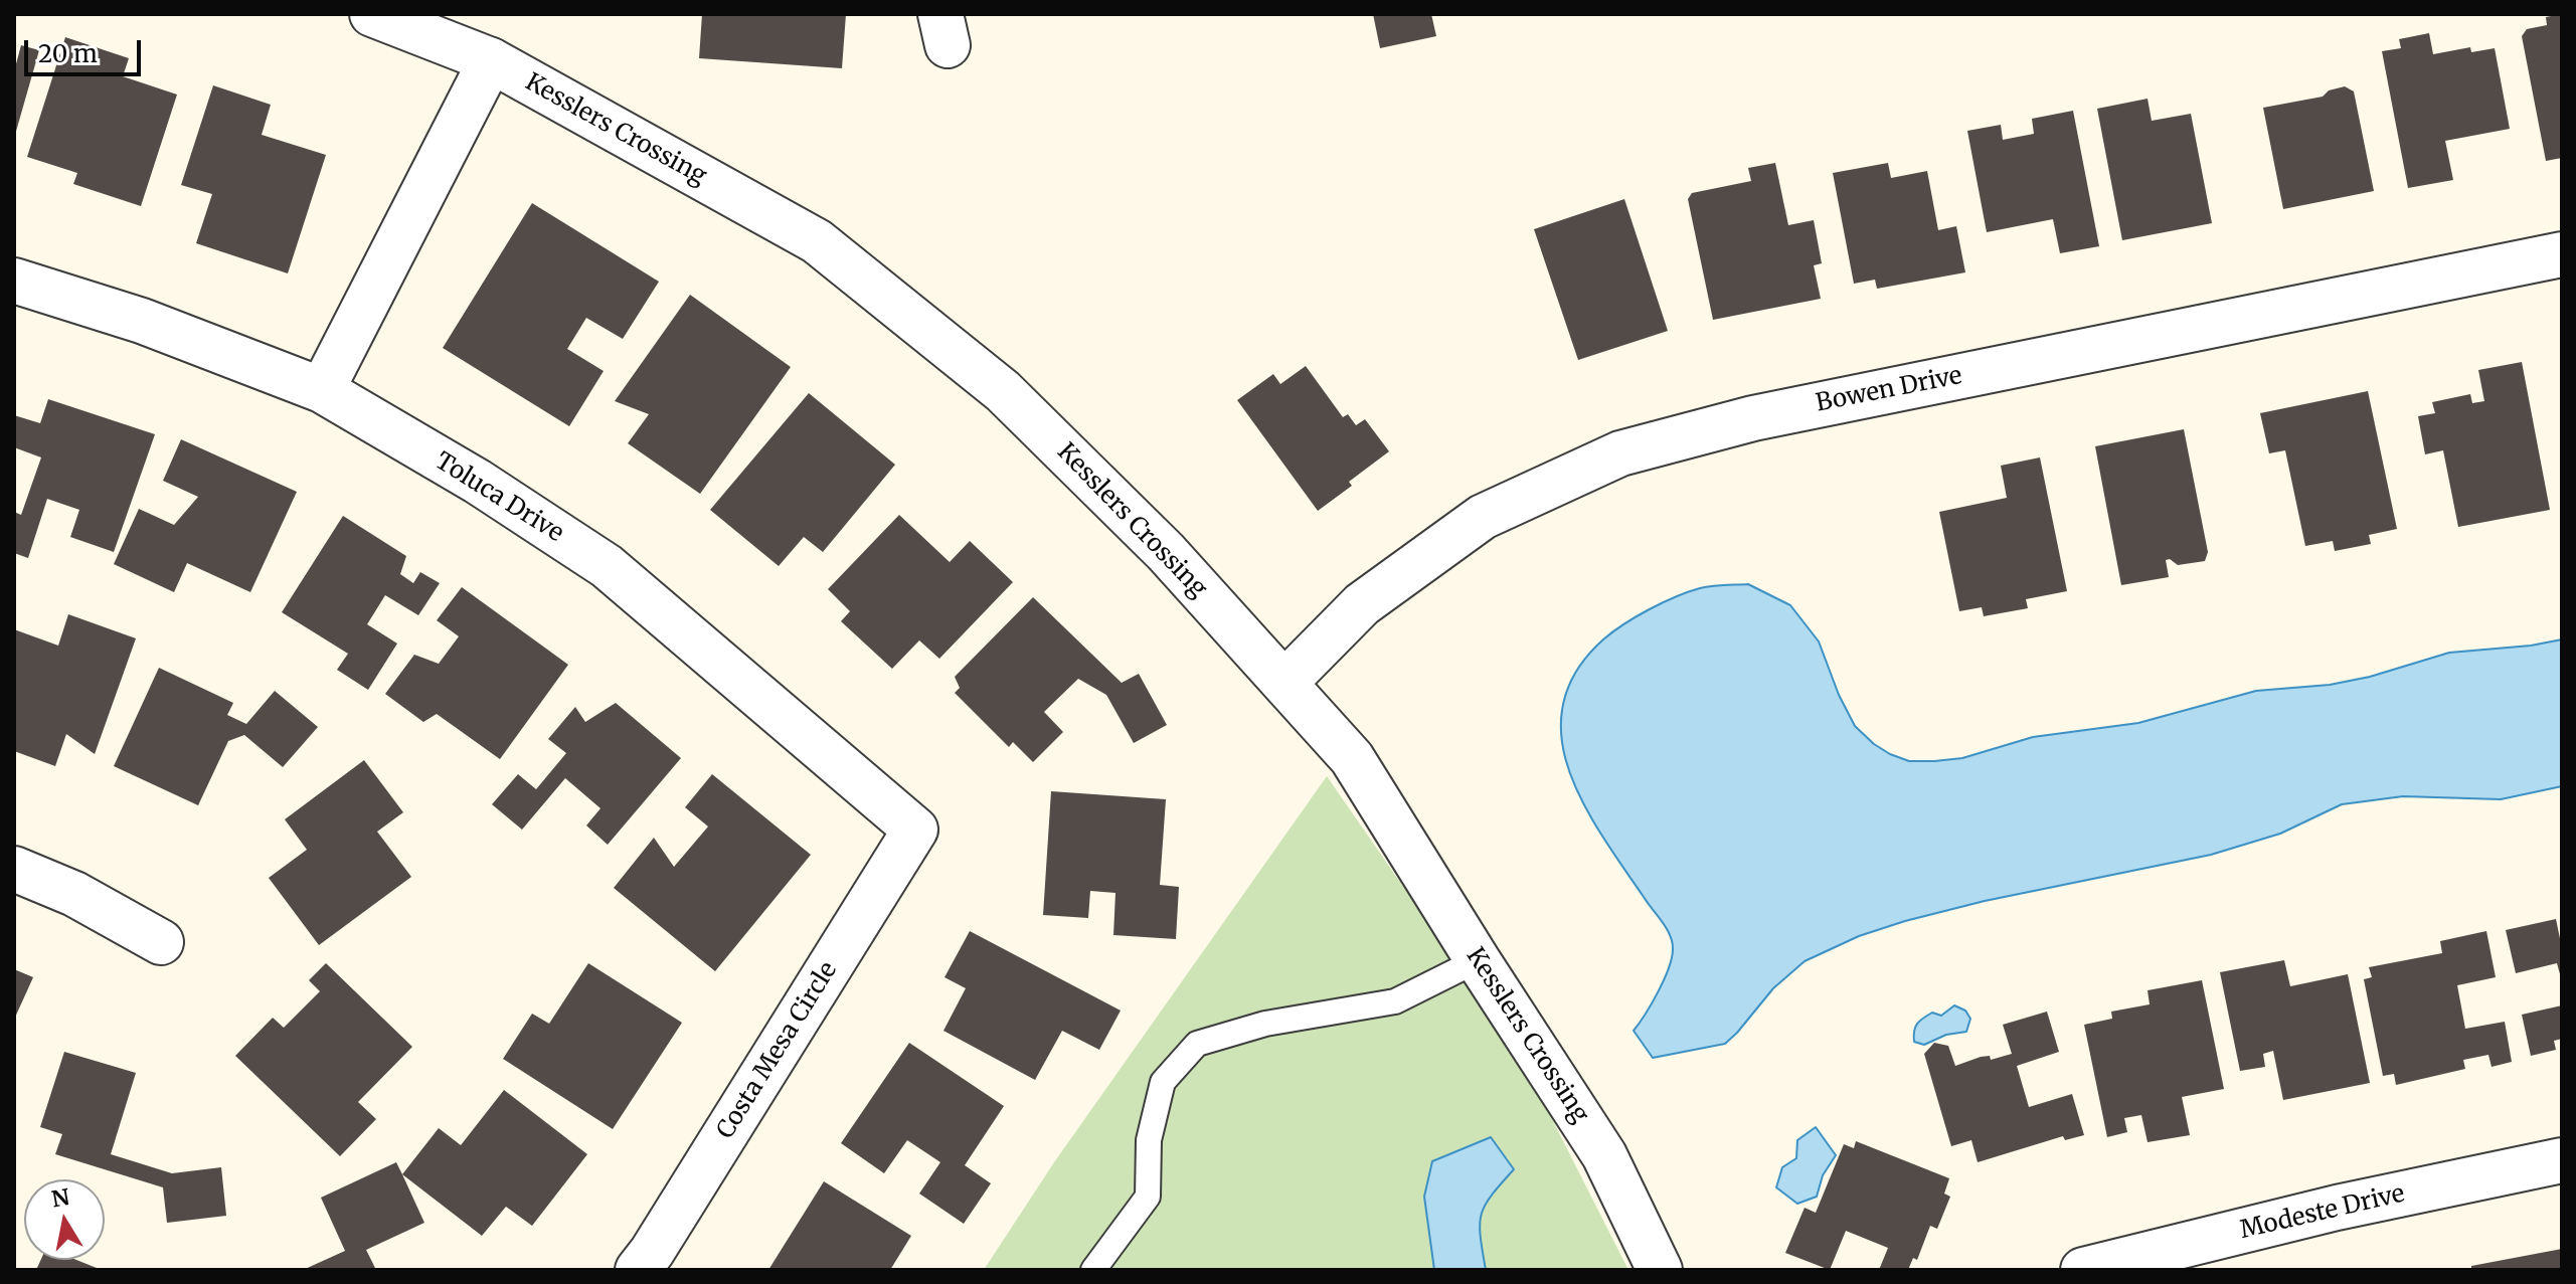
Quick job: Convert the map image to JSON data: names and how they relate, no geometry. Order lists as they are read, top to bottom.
{
  "streets": {
    "street": [
      "Kesslers Crossing",
      "Bowen Drive",
      "Toluca Drive",
      "Costa Mesa Circle",
      "Modeste Drive"
    ]
  },
  "crossings": [
    ["Kesslers Crossing", "Bowen Drive"],
    ["Toluca Drive", "Costa Mesa Circle"]
  ],
  "scale_bar": "20 m",
  "north": "top"
}
